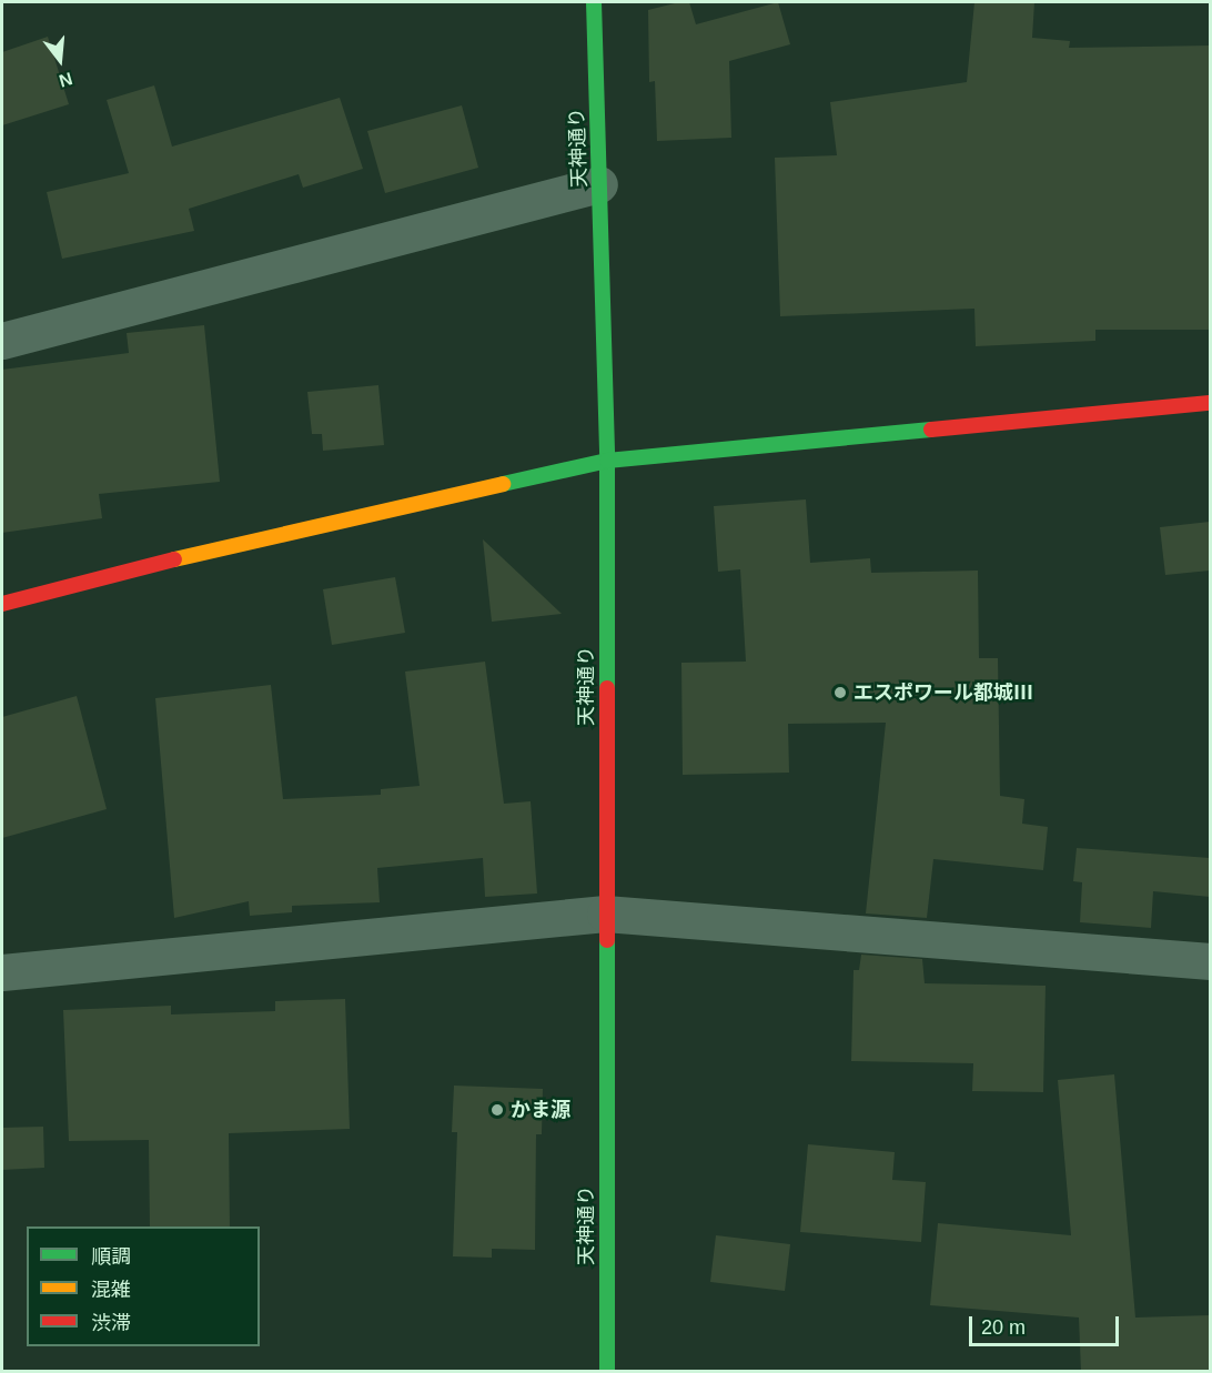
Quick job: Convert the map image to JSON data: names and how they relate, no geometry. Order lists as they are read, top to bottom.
{
  "streets": {
    "street": ["天神通り"]
  },
  "places": ["エスポワール都城Ⅲ", "かま源"],
  "legend": ["順調", "混雑", "渋滞"],
  "scale_bar": "20 m",
  "north": "bottom"
}
